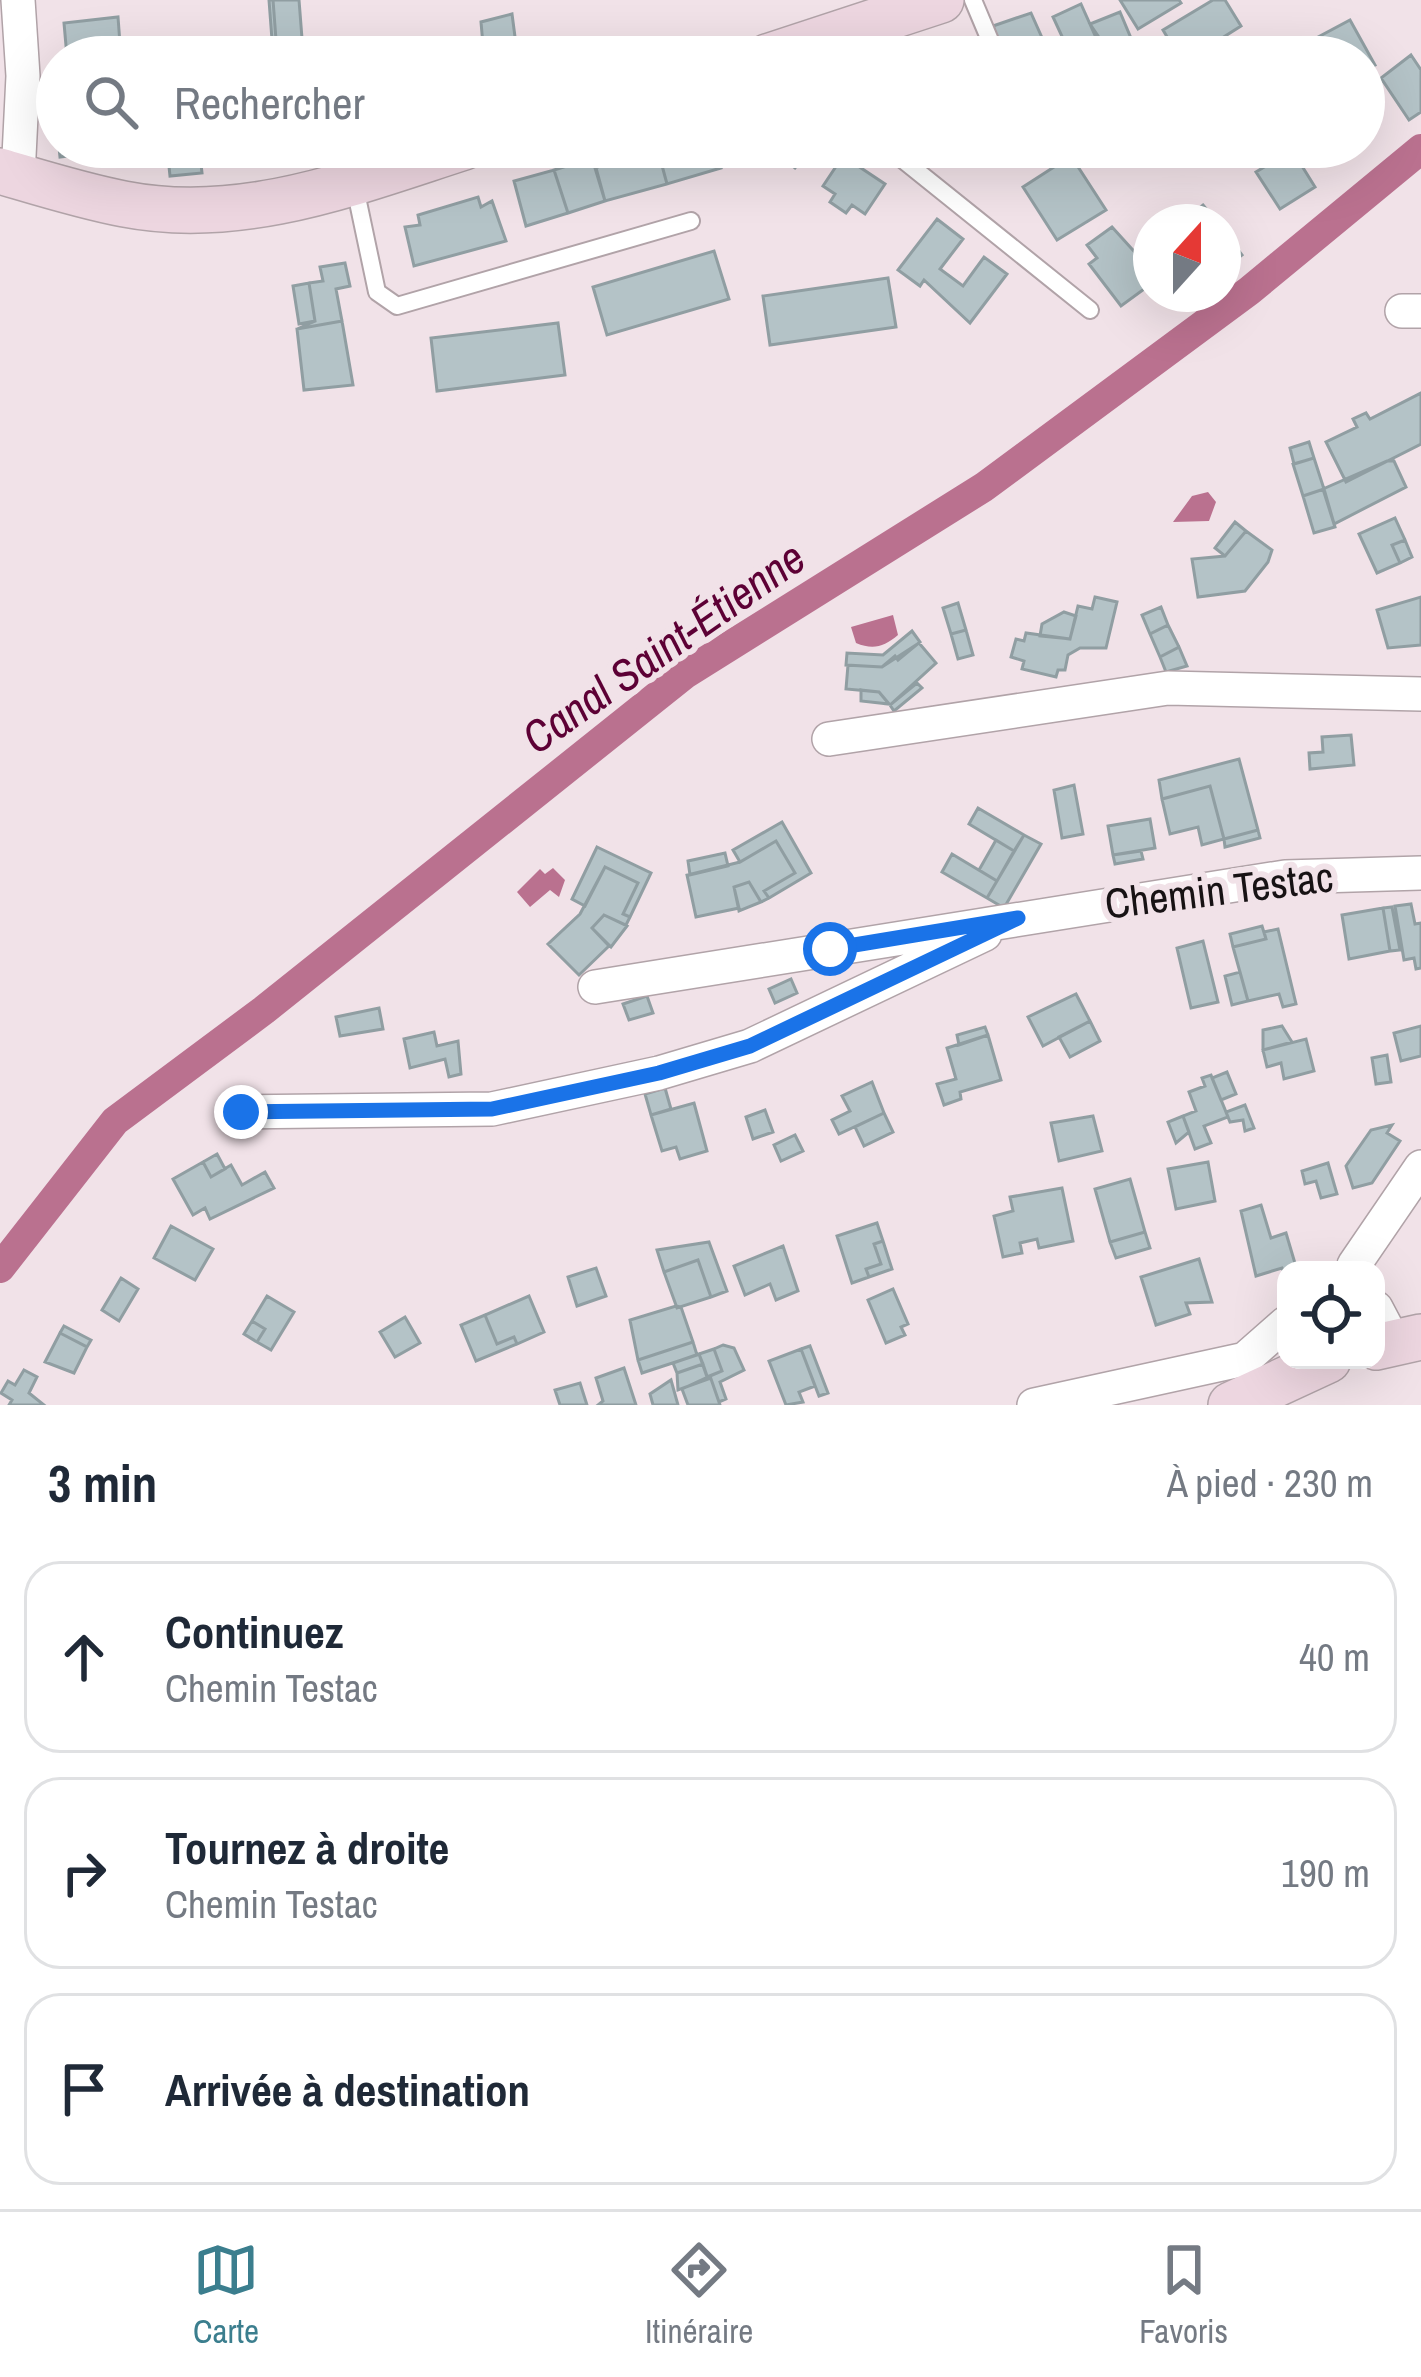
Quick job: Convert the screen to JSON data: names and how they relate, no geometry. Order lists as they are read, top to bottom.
{
  "streets": {
    "street": ["Chemin Testac"]
  },
  "water": ["Canal Saint-Étienne"],
  "north": "top",
  "page": {
    "search": "Rechercher",
    "heading": ["3 min", "À pied · 230 m"],
    "list": [
      ["Continuez", "Chemin Testac", "40 m"],
      ["Tournez à droite", "Chemin Testac", "190 m"],
      "Arrivée à destination"
    ],
    "nav": ["Carte", "Itinéraire", "Favoris"]
  }
}
